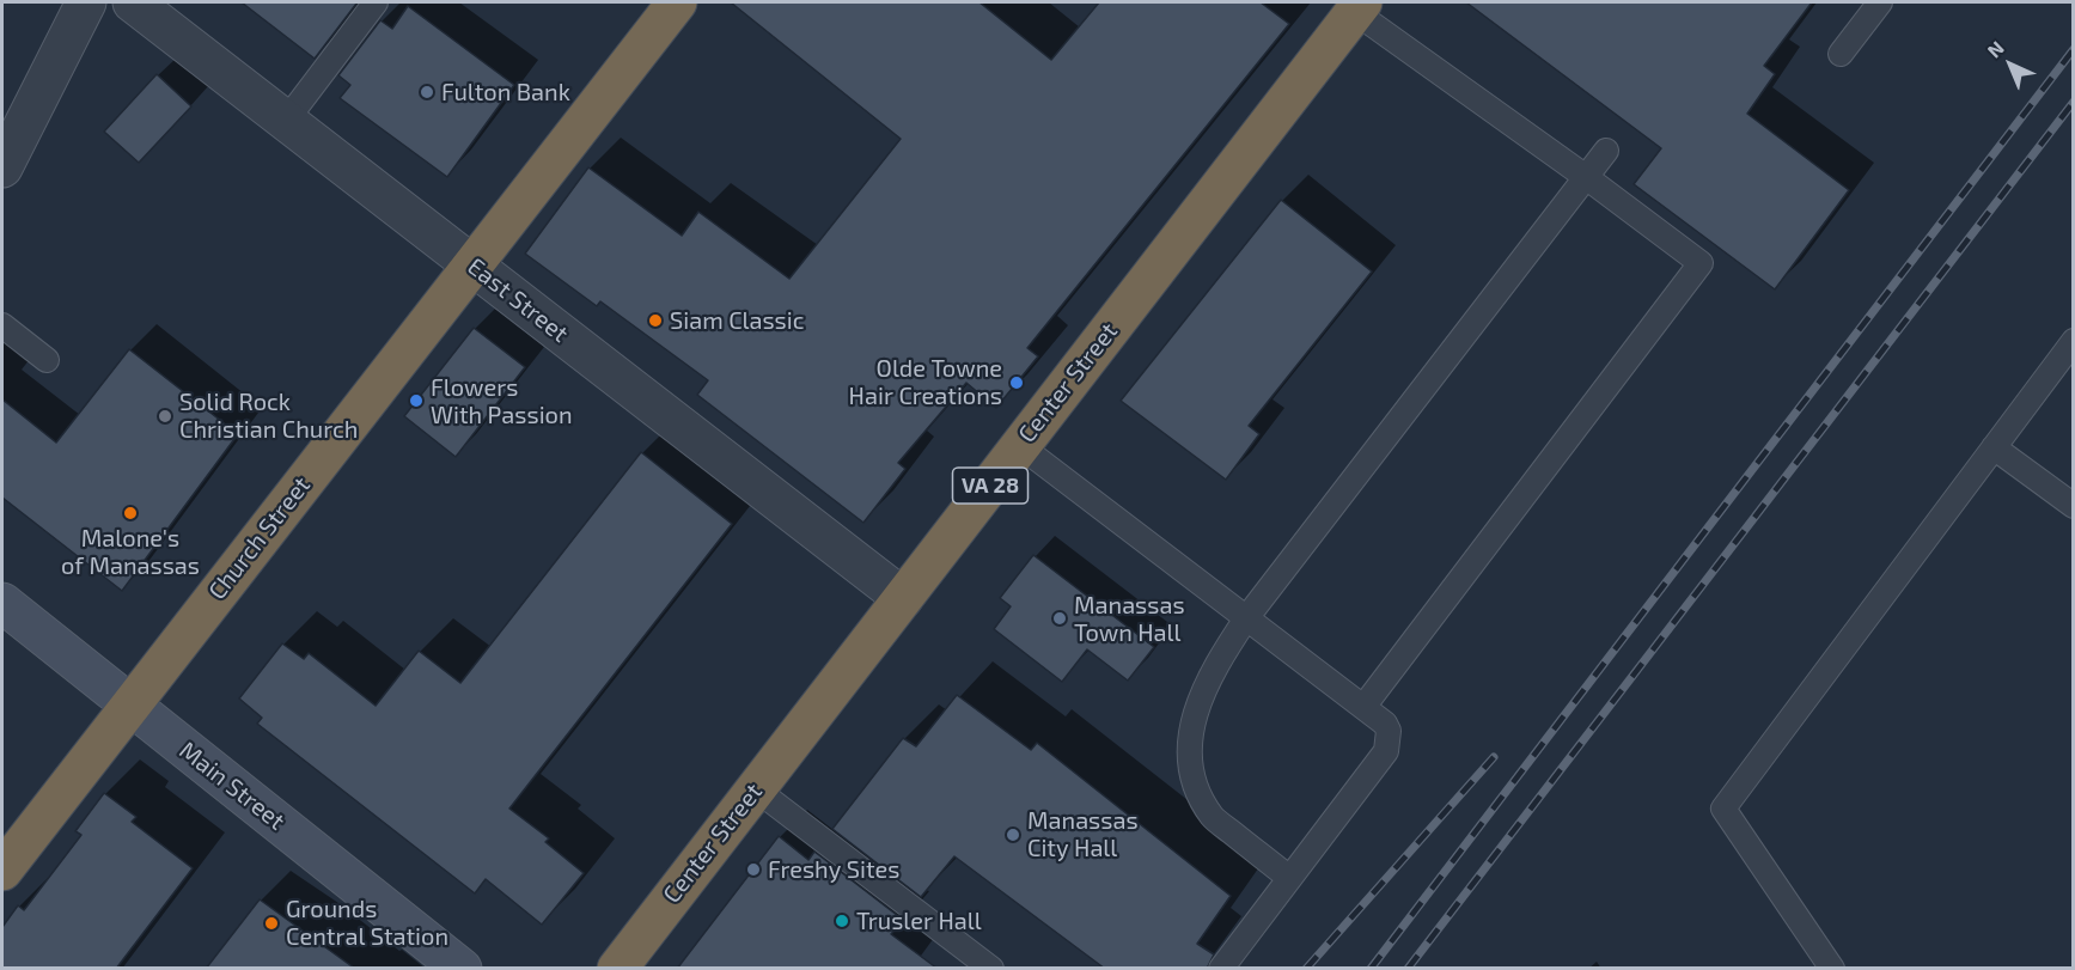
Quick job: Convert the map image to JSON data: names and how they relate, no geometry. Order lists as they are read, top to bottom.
{
  "streets": {
    "highway": ["Center Street", "VA 28", "Church Street"],
    "street": ["East Street", "Main Street"]
  },
  "crossings": [
    ["East Street", "Center Street"],
    ["East Street", "Church Street"],
    ["Church Street", "Main Street"]
  ],
  "places": [
    "Fulton Bank",
    "Siam Classic",
    "Olde Towne Hair Creations",
    "Flowers With Passion",
    "Solid Rock Christian Church",
    "Malone's of Manassas",
    "Manassas Town Hall",
    "Manassas City Hall",
    "Freshy Sites",
    "Trusler Hall",
    "Grounds Central Station"
  ],
  "north": "top left"
}
